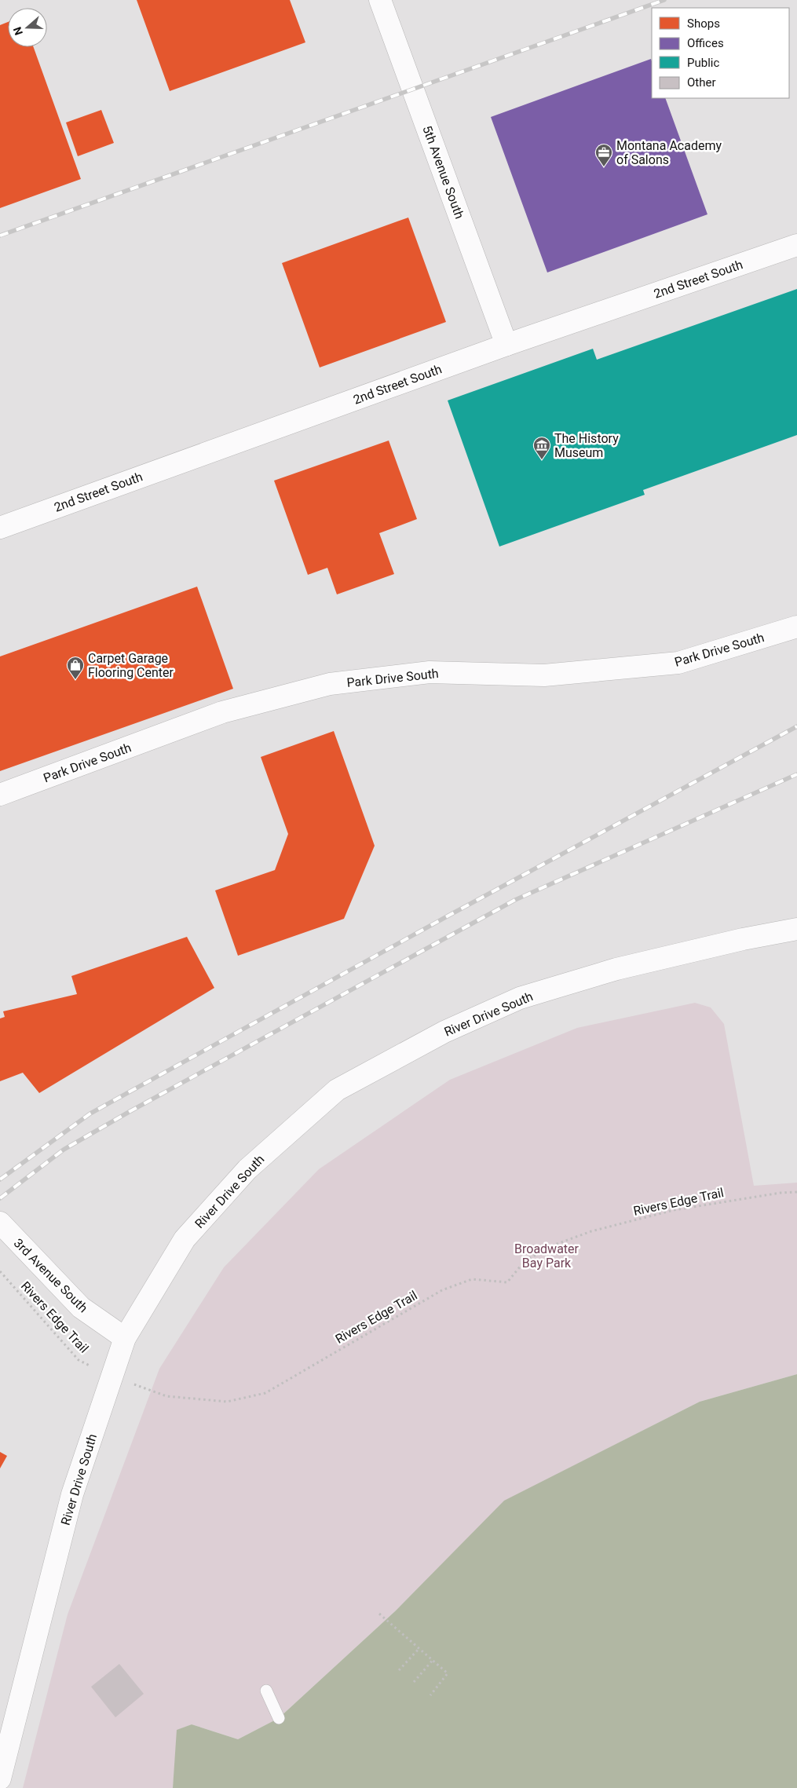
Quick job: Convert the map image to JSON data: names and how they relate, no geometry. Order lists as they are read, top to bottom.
{
  "streets": {
    "street": [
      "5th Avenue South",
      "2nd Street South",
      "Park Drive South",
      "River Drive South",
      "3rd Avenue South"
    ],
    "path": ["Rivers Edge Trail"]
  },
  "crossings": [
    ["5th Avenue South", "2nd Street South"],
    ["River Drive South", "Rivers Edge Trail"],
    ["River Drive South", "3rd Avenue South"]
  ],
  "parks": ["Broadwater Bay Park"],
  "places": {
    "office": ["Montana Academy of Salons"],
    "museum": ["The History Museum"],
    "shop": ["Carpet Garage Flooring Center"]
  },
  "legend": [
    "Shops",
    "Offices",
    "Public",
    "Other"
  ],
  "north": "left"
}
